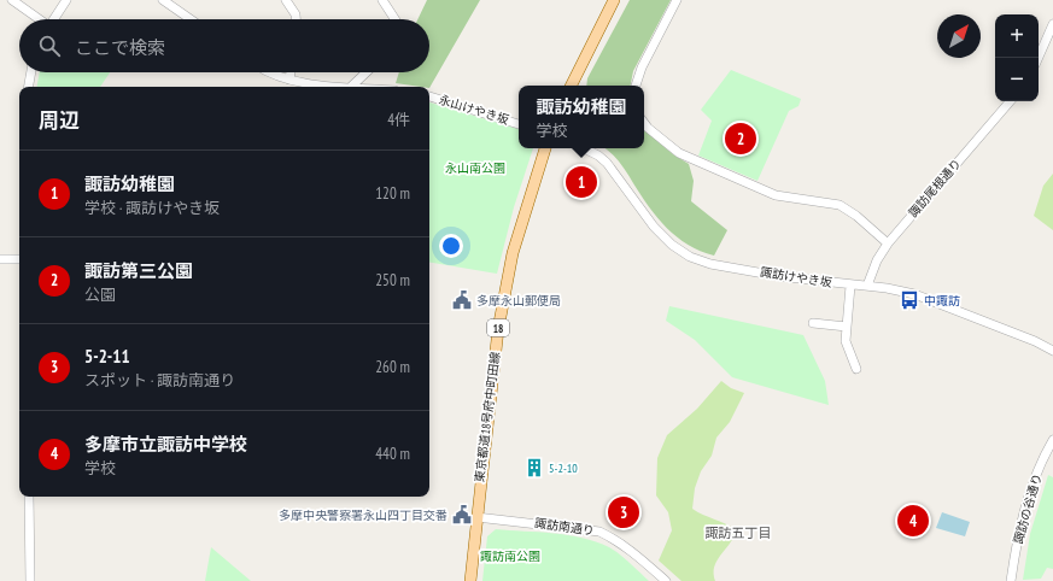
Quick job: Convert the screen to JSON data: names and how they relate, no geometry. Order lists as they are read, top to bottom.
{
  "streets": {
    "main road": ["18", "東京都道18号府中町田線"],
    "street": [
      "永山けやき坂",
      "諏訪尾根通り",
      "諏訪けやき坂",
      "諏訪の谷通り",
      "諏訪南通り"
    ]
  },
  "crossings": [
    ["諏訪尾根通り", "諏訪けやき坂"],
    ["東京都道18号府中町田線", "諏訪南通り"]
  ],
  "districts": ["諏訪五丁目"],
  "parks": ["永山南公園", "諏訪南公園"],
  "places": {
    "public building": ["多摩永山郵便局", "多摩中央警察署永山四丁目交番"],
    "bus stop": ["中諏訪"],
    "building": ["5-2-10"]
  },
  "north": "top right",
  "page": {
    "map_buttons": ["+", "−"],
    "search": "ここで検索",
    "popup": ["諏訪幼稚園", "学校"],
    "heading": ["周辺", "4件"],
    "pins": [
      "2",
      "1",
      "3",
      "4"
    ],
    "list": [
      {
        "mark": "1",
        "name": "諏訪幼稚園",
        "note": "学校 · 諏訪けやき坂",
        "value": "120 m"
      },
      {
        "mark": "2",
        "name": "諏訪第三公園",
        "note": "公園",
        "value": "250 m"
      },
      {
        "mark": "3",
        "name": "5-2-11",
        "note": "スポット · 諏訪南通り",
        "value": "260 m"
      },
      {
        "mark": "4",
        "name": "多摩市立諏訪中学校",
        "note": "学校",
        "value": "440 m"
      }
    ]
  }
}
